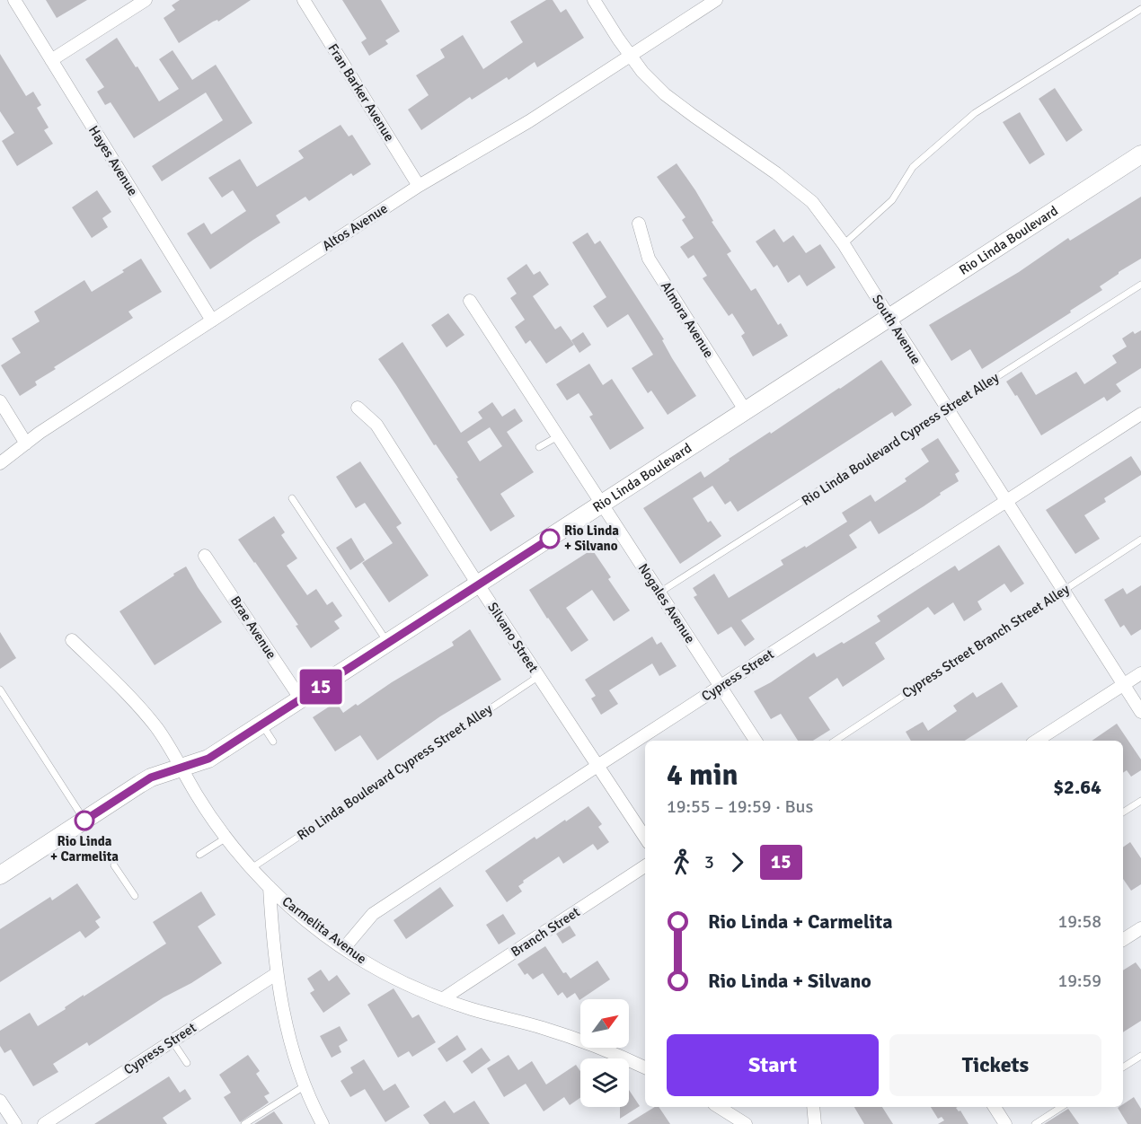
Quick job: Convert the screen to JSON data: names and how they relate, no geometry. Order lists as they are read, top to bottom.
{
  "streets": {
    "main road": ["Rio Linda Boulevard"],
    "street": [
      "Fran Barker Avenue",
      "Hayes Avenue",
      "Altos Avenue",
      "Almora Avenue",
      "South Avenue",
      "Nogales Avenue",
      "Brae Avenue",
      "Silvano Street",
      "Cypress Street",
      "Carmelita Avenue",
      "Branch Street"
    ],
    "lane": ["Rio Linda Boulevard Cypress Street Alley", "Cypress Street Branch Street Alley"]
  },
  "crossings": [
    ["Fran Barker Avenue", "Altos Avenue"],
    ["Hayes Avenue", "Altos Avenue"],
    ["Altos Avenue", "South Avenue"],
    ["Rio Linda Boulevard", "Almora Avenue"],
    ["Rio Linda Boulevard", "South Avenue"],
    ["Rio Linda Boulevard", "Nogales Avenue"],
    ["Rio Linda Boulevard", "Brae Avenue"],
    ["Rio Linda Boulevard", "Silvano Street"],
    ["Rio Linda Boulevard", "Carmelita Avenue"],
    ["South Avenue", "Rio Linda Boulevard Cypress Street Alley"],
    ["South Avenue", "Cypress Street Branch Street Alley"],
    ["South Avenue", "Cypress Street"],
    ["Rio Linda Boulevard Cypress Street Alley", "Nogales Avenue"],
    ["Rio Linda Boulevard Cypress Street Alley", "Silvano Street"],
    ["Rio Linda Boulevard Cypress Street Alley", "Carmelita Avenue"],
    ["Nogales Avenue", "Cypress Street"],
    ["Silvano Street", "Cypress Street"],
    ["Cypress Street", "Carmelita Avenue"],
    ["Carmelita Avenue", "Branch Street"]
  ],
  "places": ["Rio Linda + Silvano", "Rio Linda + Carmelita"],
  "lines": ["bus line 15"],
  "north": "top right",
  "page": {
    "on_map": "15",
    "heading": ["4 min", "19:55 – 19:59 · Bus", "$2.64"],
    "legs": ["3", "15"],
    "list": [
      {
        "name": "Rio Linda + Carmelita",
        "value": "19:58"
      },
      {
        "name": "Rio Linda + Silvano",
        "value": "19:59"
      }
    ],
    "buttons": ["Start", "Tickets"]
  }
}
